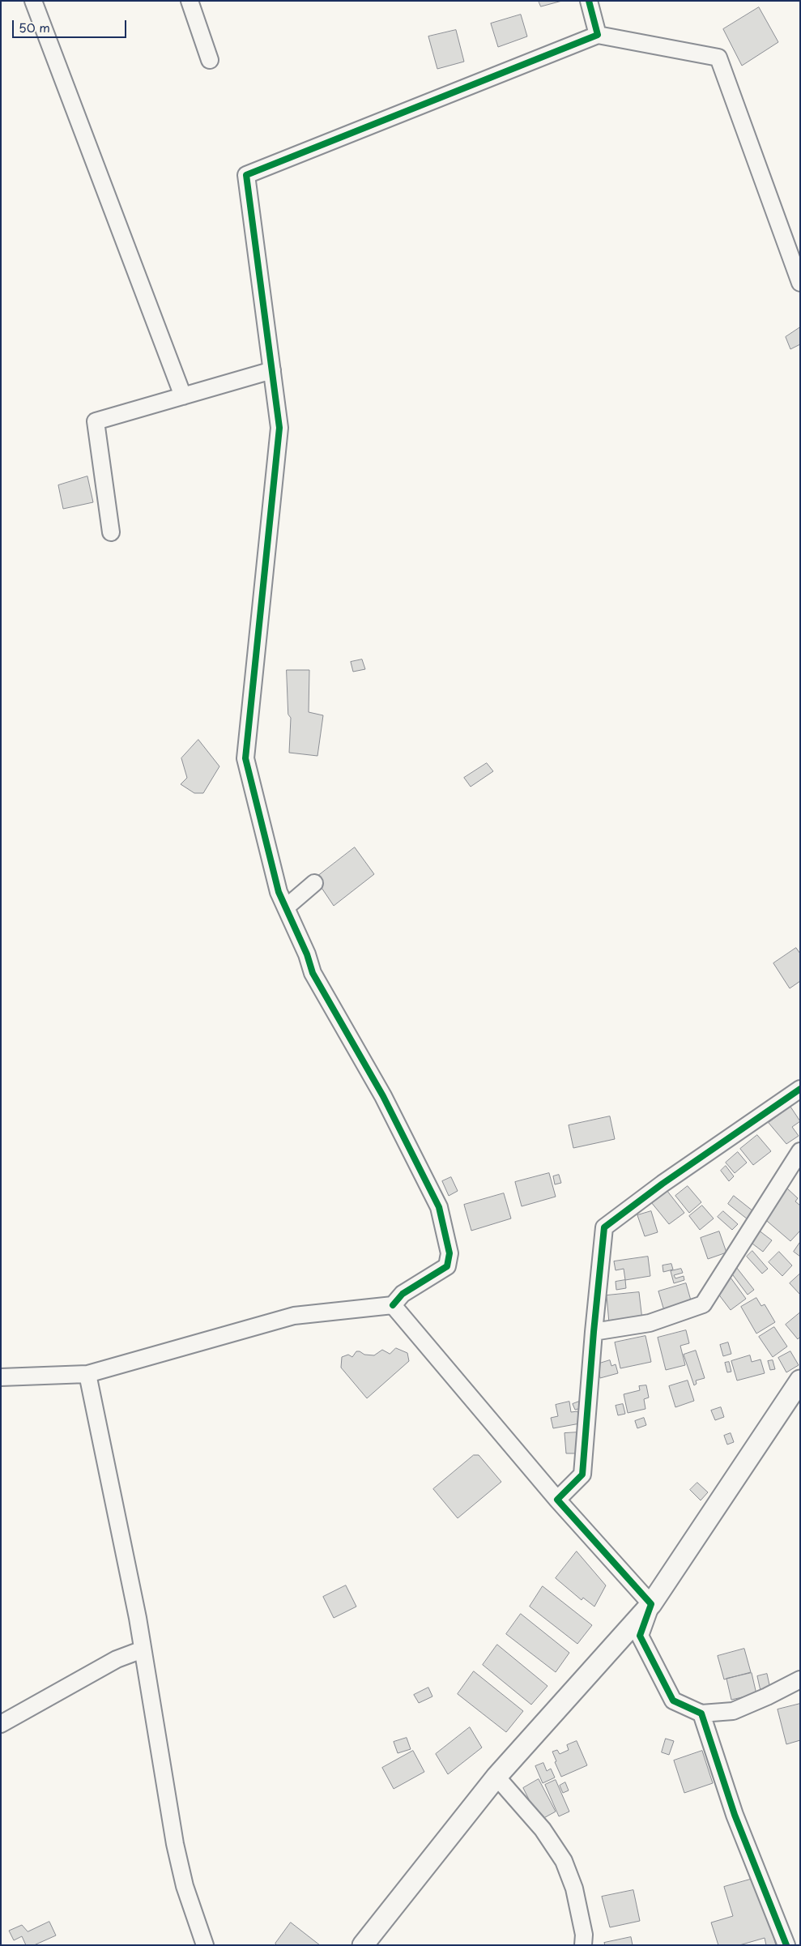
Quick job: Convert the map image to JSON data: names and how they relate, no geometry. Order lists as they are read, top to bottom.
{
  "scale_bar": "50 m"
}
